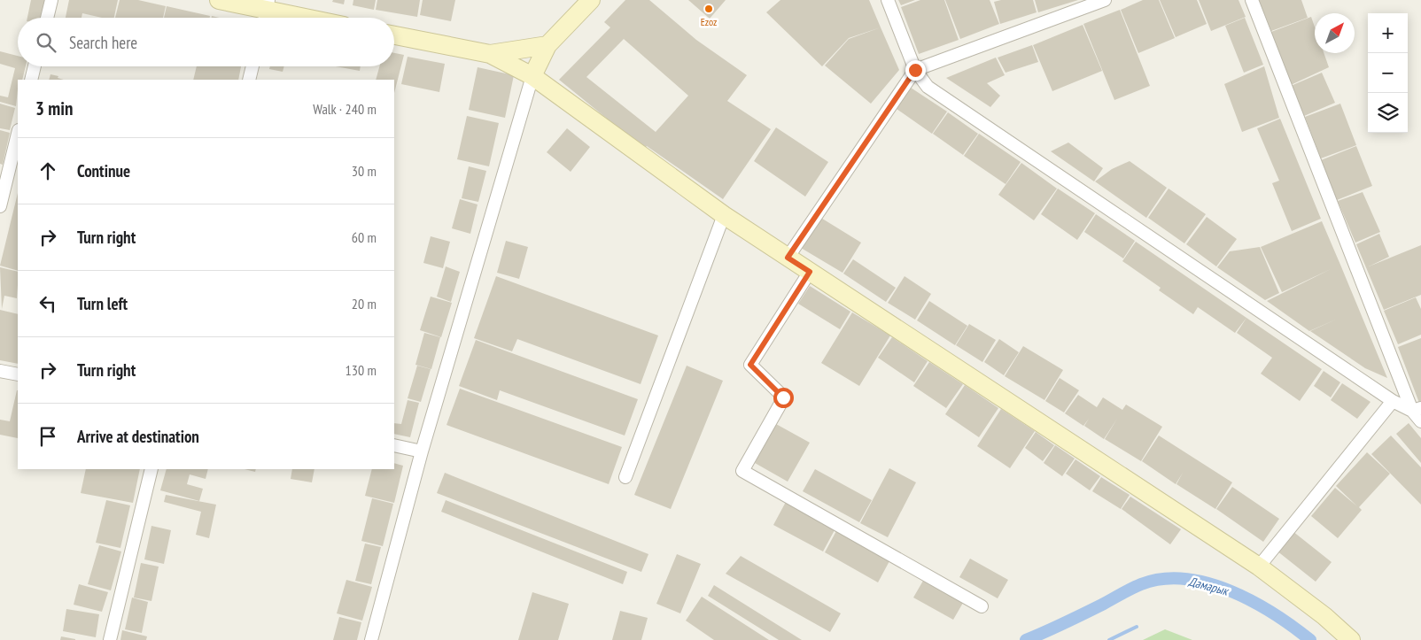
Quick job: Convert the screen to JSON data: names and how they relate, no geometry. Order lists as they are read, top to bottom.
{
  "water": ["Дамарык"],
  "places": ["Ezoz"],
  "north": "top right",
  "page": {
    "map_buttons": ["+", "−"],
    "search": "Search here",
    "heading": ["3 min", "Walk · 240 m"],
    "list": [
      ["Continue", "30 m"],
      ["Turn right", "60 m"],
      ["Turn left", "20 m"],
      ["Turn right", "130 m"],
      "Arrive at destination"
    ]
  }
}
